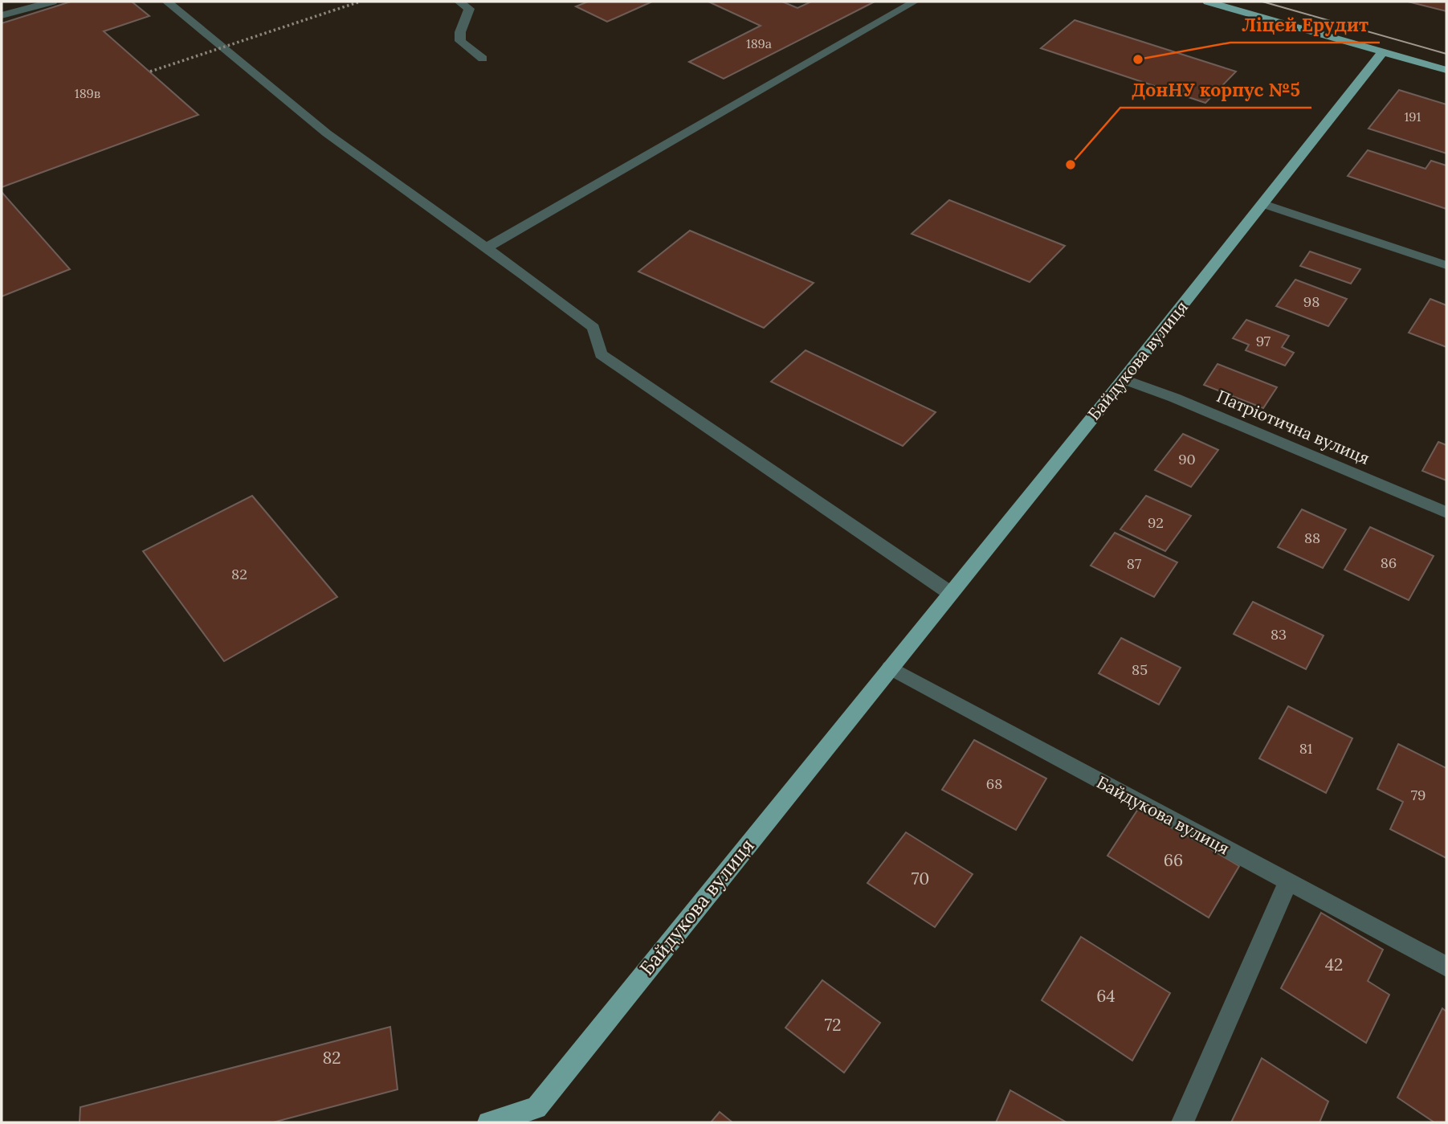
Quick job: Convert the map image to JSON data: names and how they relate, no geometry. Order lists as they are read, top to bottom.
{
  "streets": {
    "main road": ["Байдукова вулиця"],
    "street": ["Патріотична вулиця"]
  },
  "crossings": [
    ["Байдукова вулиця", "Патріотична вулиця"]
  ],
  "places": ["Ліцей Ерудит", "ДонНУ корпус №5"],
  "house_numbers": [
    "189а",
    "189в",
    "191",
    "98",
    "97",
    "90",
    "92",
    "88",
    "86",
    "87",
    "82",
    "83",
    "85",
    "81",
    "68",
    "79",
    "66",
    "70",
    "42",
    "64",
    "72",
    "82"
  ]
}
